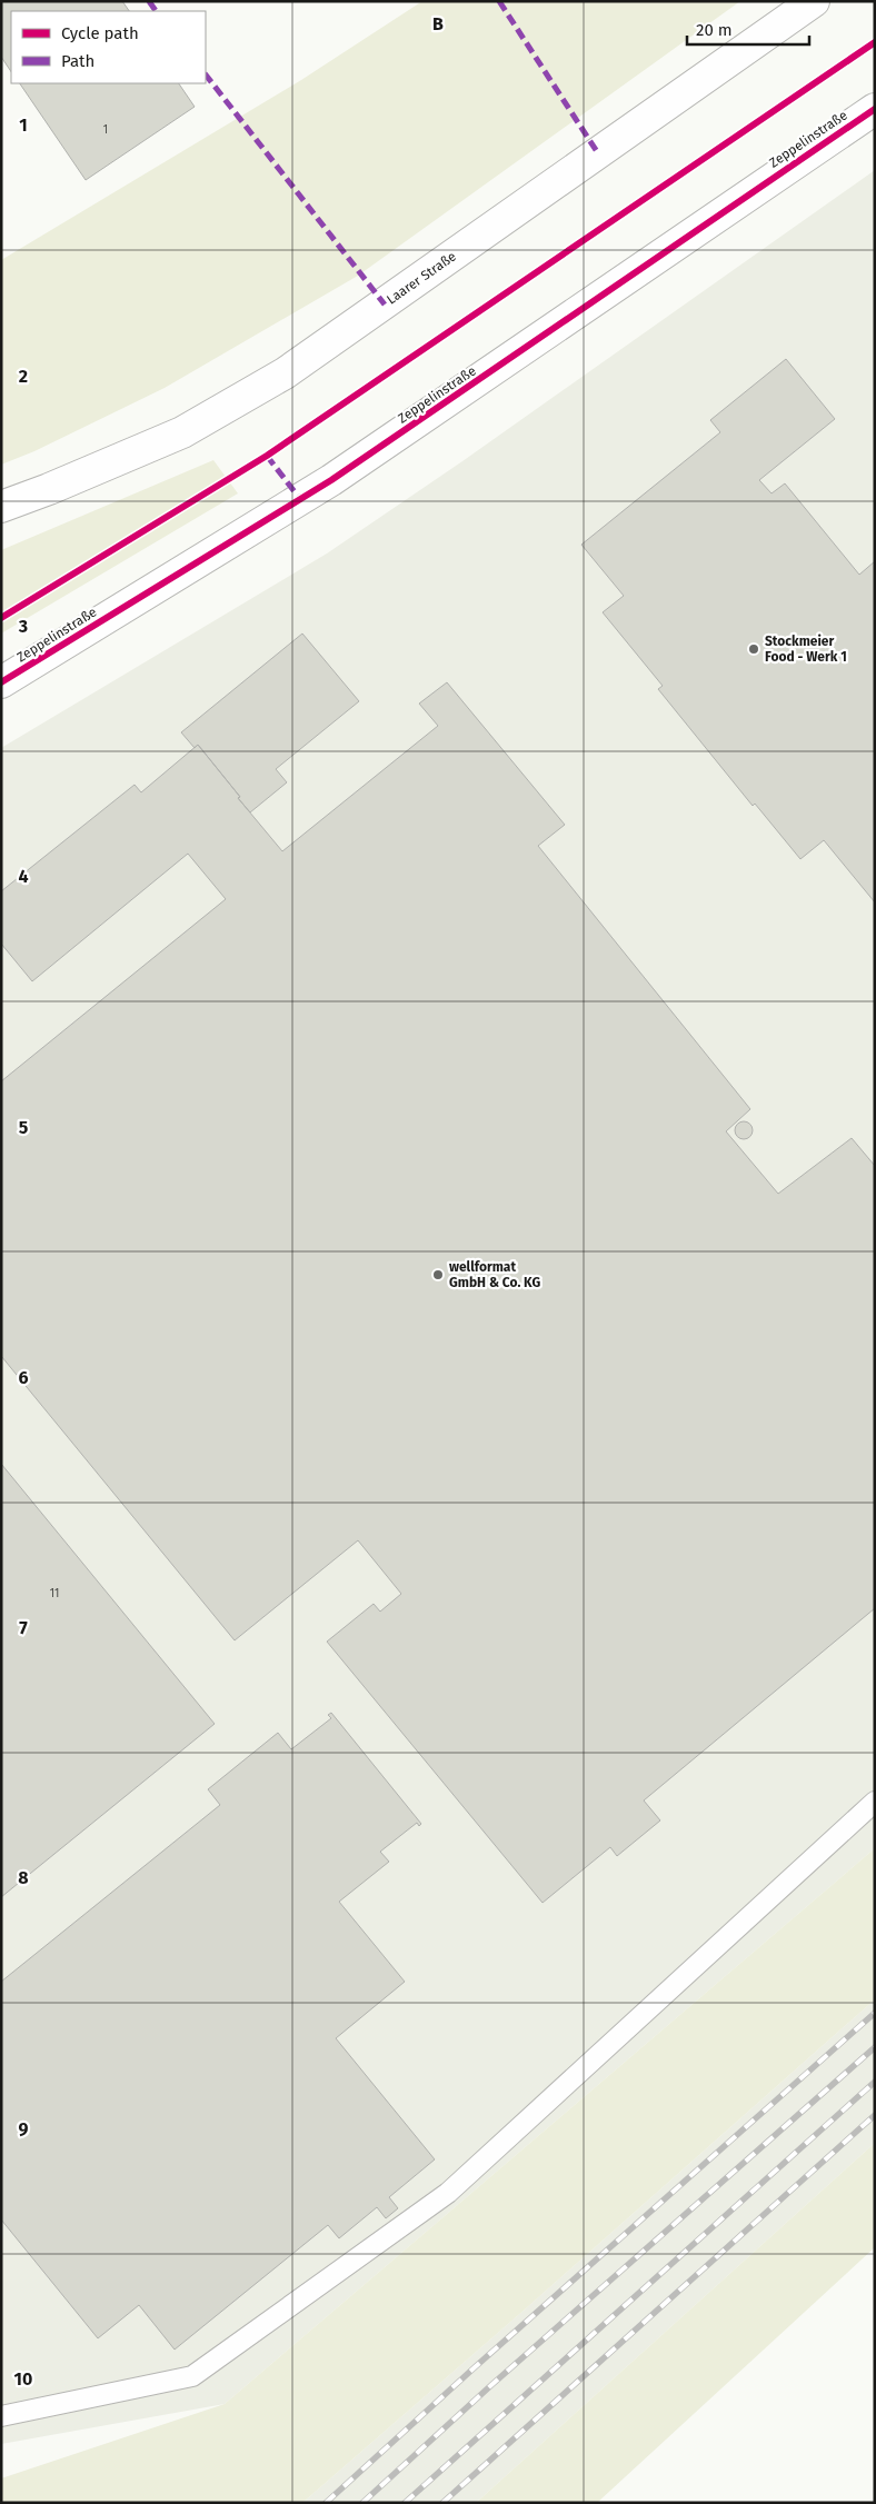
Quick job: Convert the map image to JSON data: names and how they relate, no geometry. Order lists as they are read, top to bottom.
{
  "streets": {
    "street": ["Zeppelinstraße", "Laarer Straße"]
  },
  "places": ["Stockmeier Food - Werk 1", "wellformat GmbH & Co. KG"],
  "house_numbers": ["1", "11"],
  "legend": ["Cycle path", "Path"],
  "scale_bar": "20 m",
  "grid": {
    "columns": ["B"],
    "rows": [
      "1",
      "2",
      "3",
      "4",
      "5",
      "6",
      "7",
      "8",
      "9",
      "10"
    ]
  }
}
